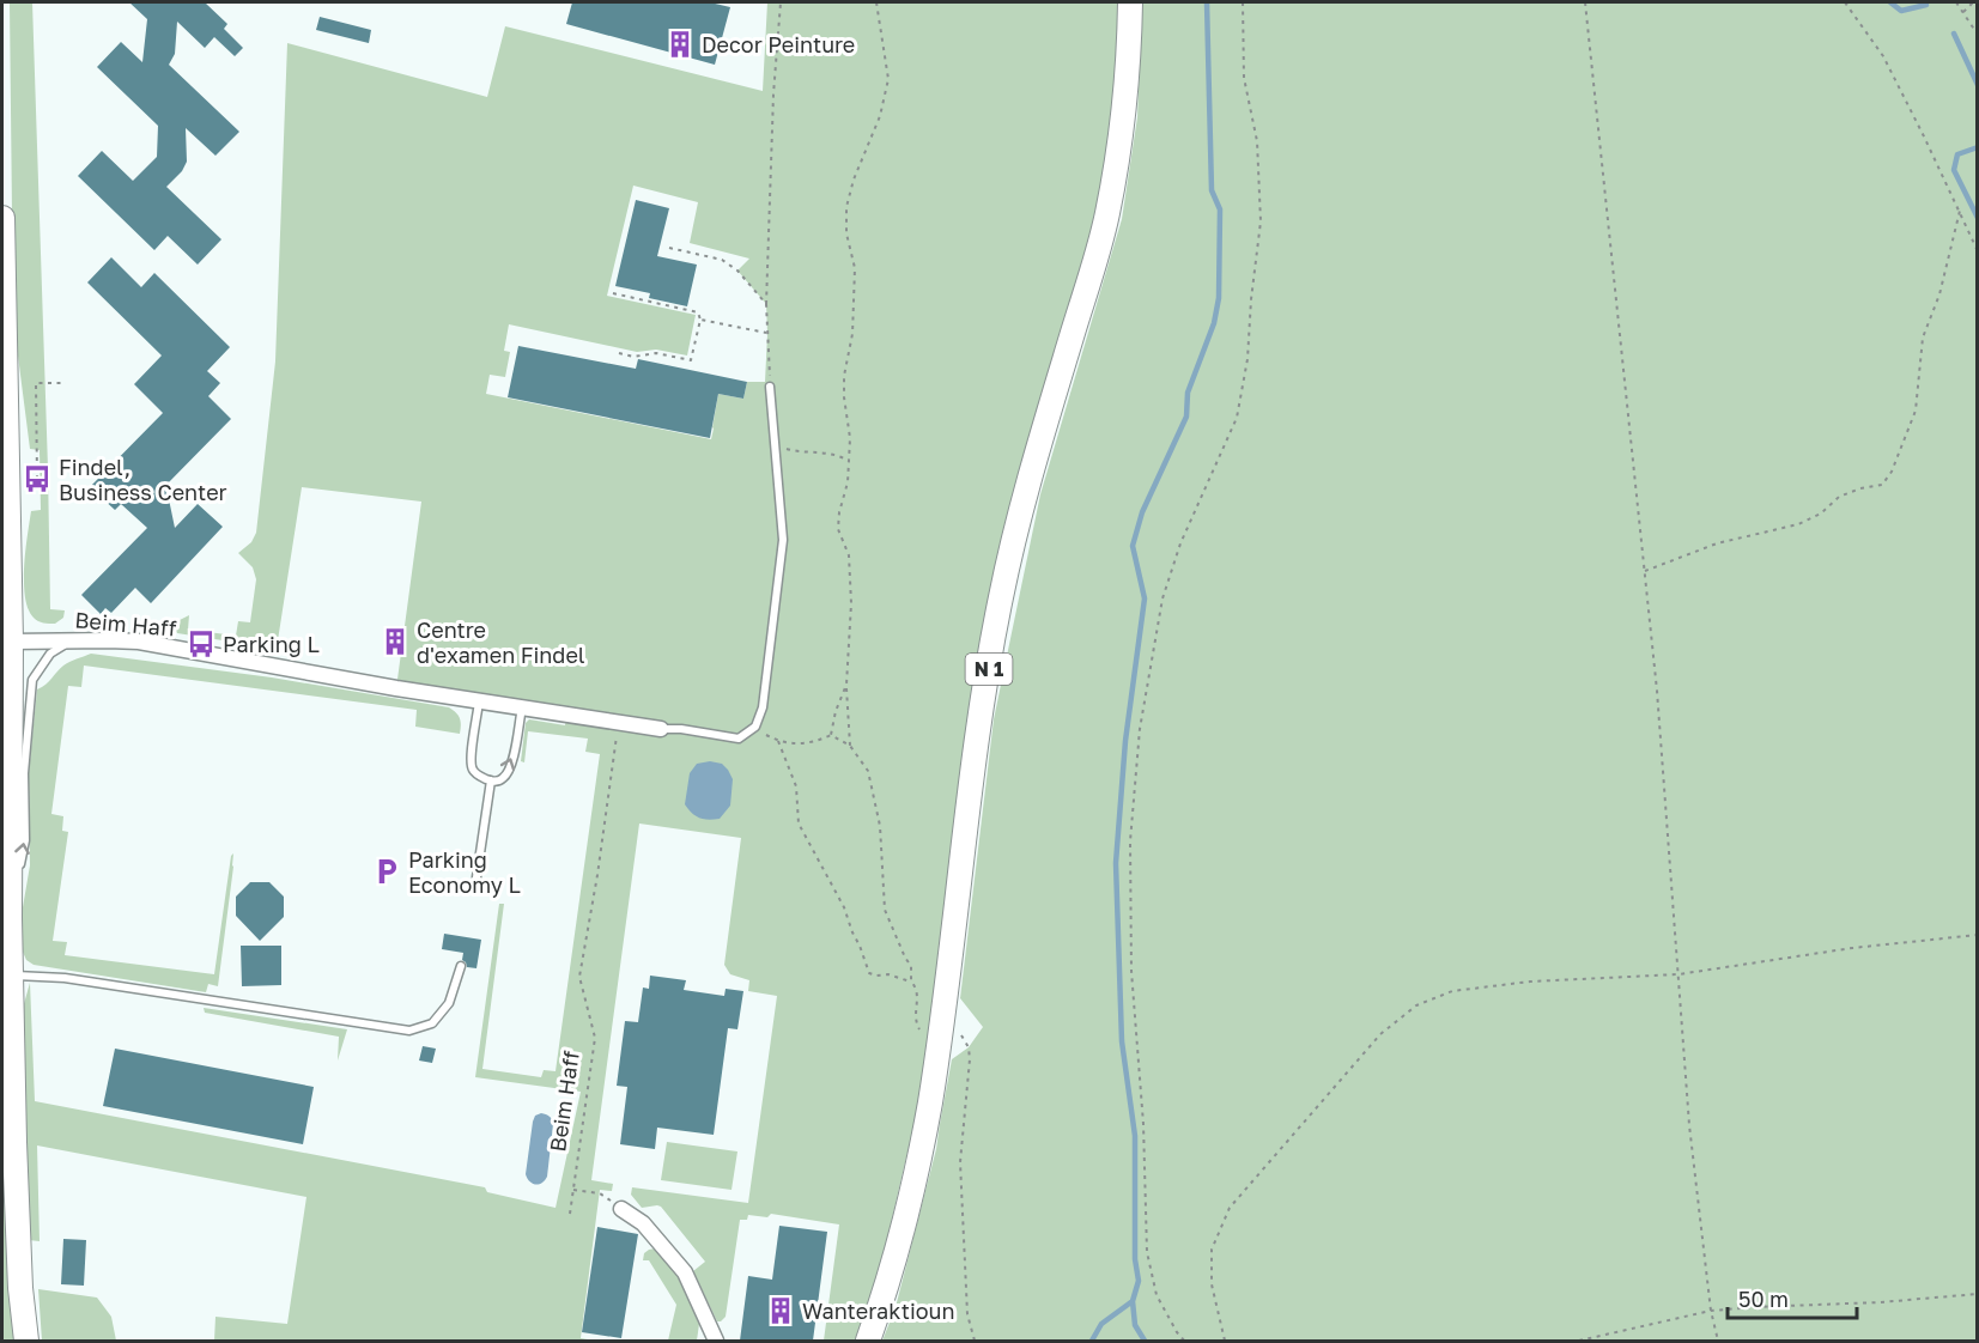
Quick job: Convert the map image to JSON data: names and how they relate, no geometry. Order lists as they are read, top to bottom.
{
  "streets": {
    "main road": ["N 1"],
    "street": ["Beim Haff"]
  },
  "places": {
    "building": ["Decor Peinture", "Centre d'examen Findel", "Wanteraktioun"],
    "bus stop": ["Findel, Business Center", "Parking L"],
    "parking": ["Parking Economy L"]
  },
  "scale_bar": "50 m"
}
